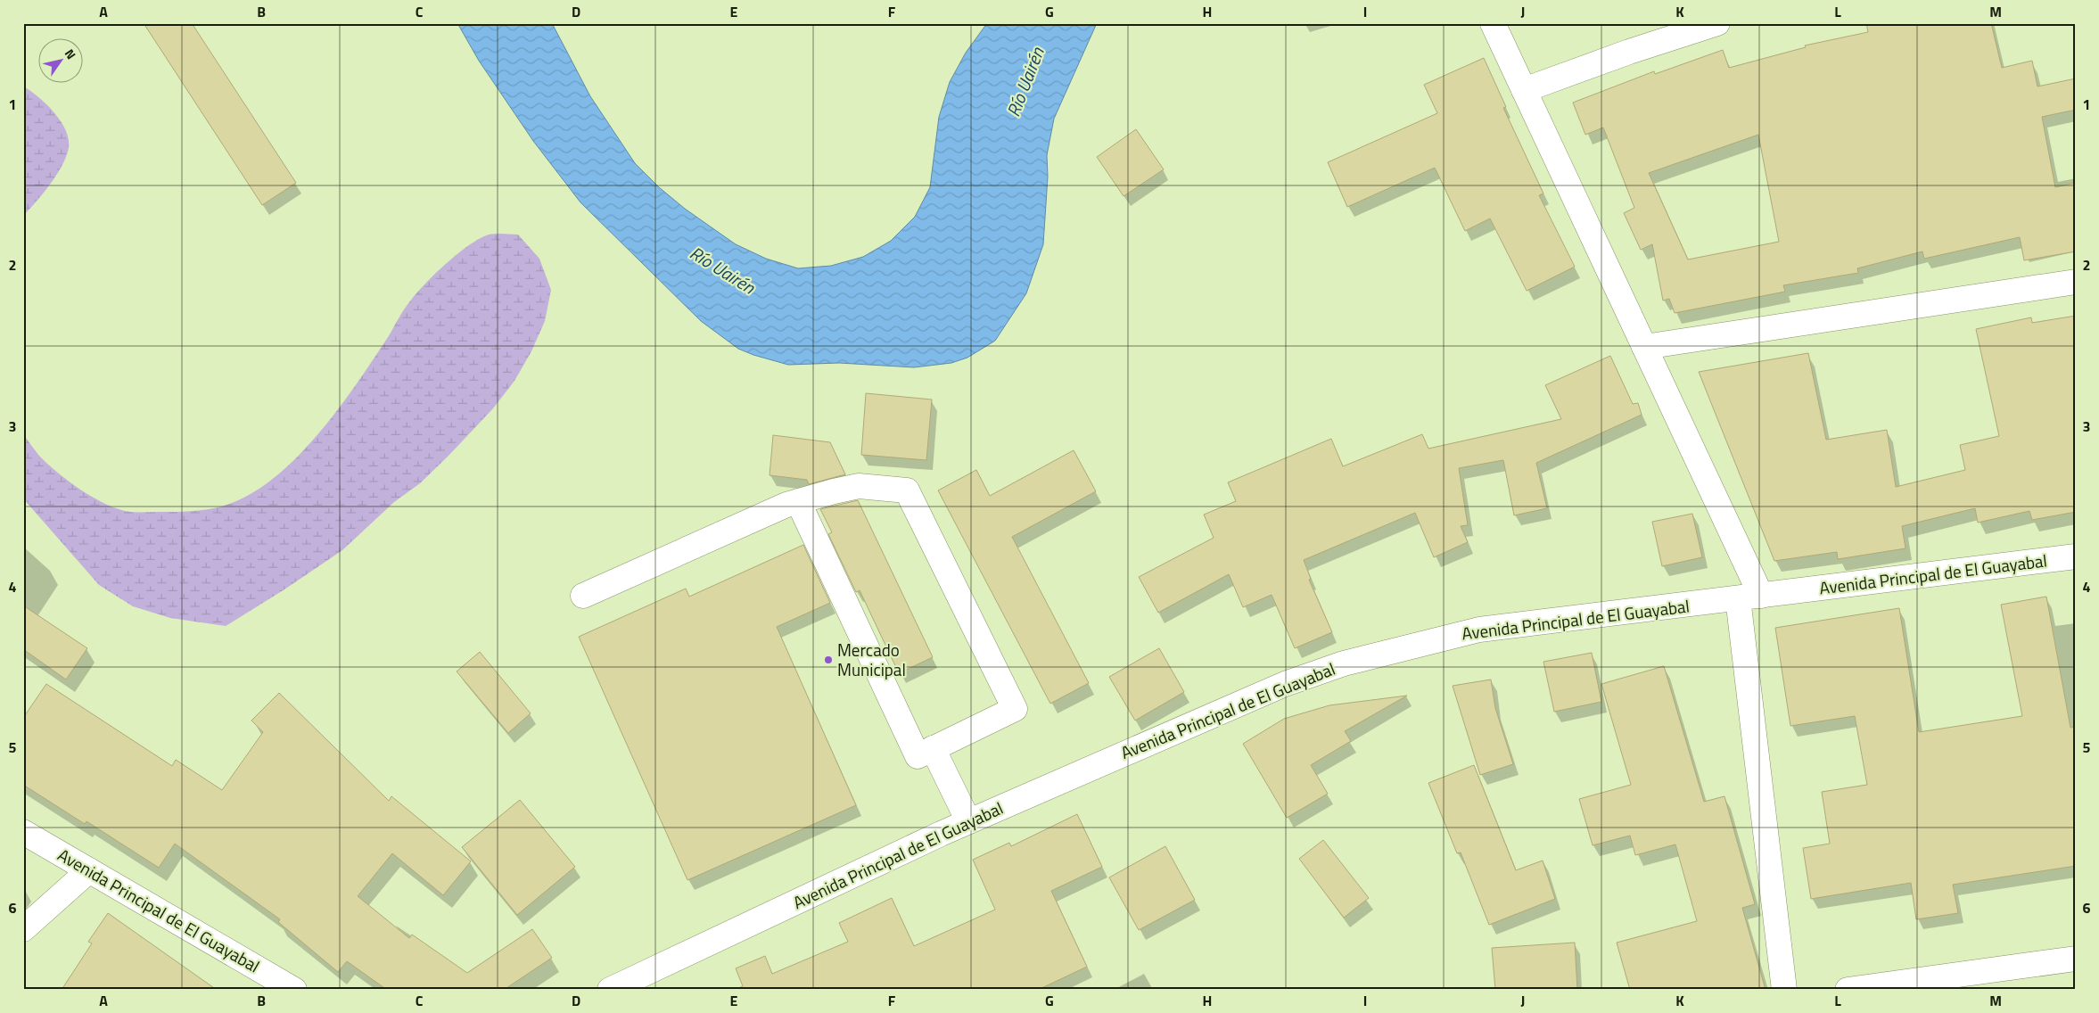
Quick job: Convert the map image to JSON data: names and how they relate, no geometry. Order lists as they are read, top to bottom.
{
  "streets": {
    "street": ["Avenida Principal de El Guayabal"]
  },
  "water": ["Río Uairén"],
  "places": ["Mercado Municipal"],
  "north": "top right",
  "grid": {
    "columns": [
      "A",
      "B",
      "C",
      "D",
      "E",
      "F",
      "G",
      "H",
      "I",
      "J",
      "K",
      "L",
      "M"
    ],
    "rows": [
      "1",
      "2",
      "3",
      "4",
      "5",
      "6"
    ]
  }
}
